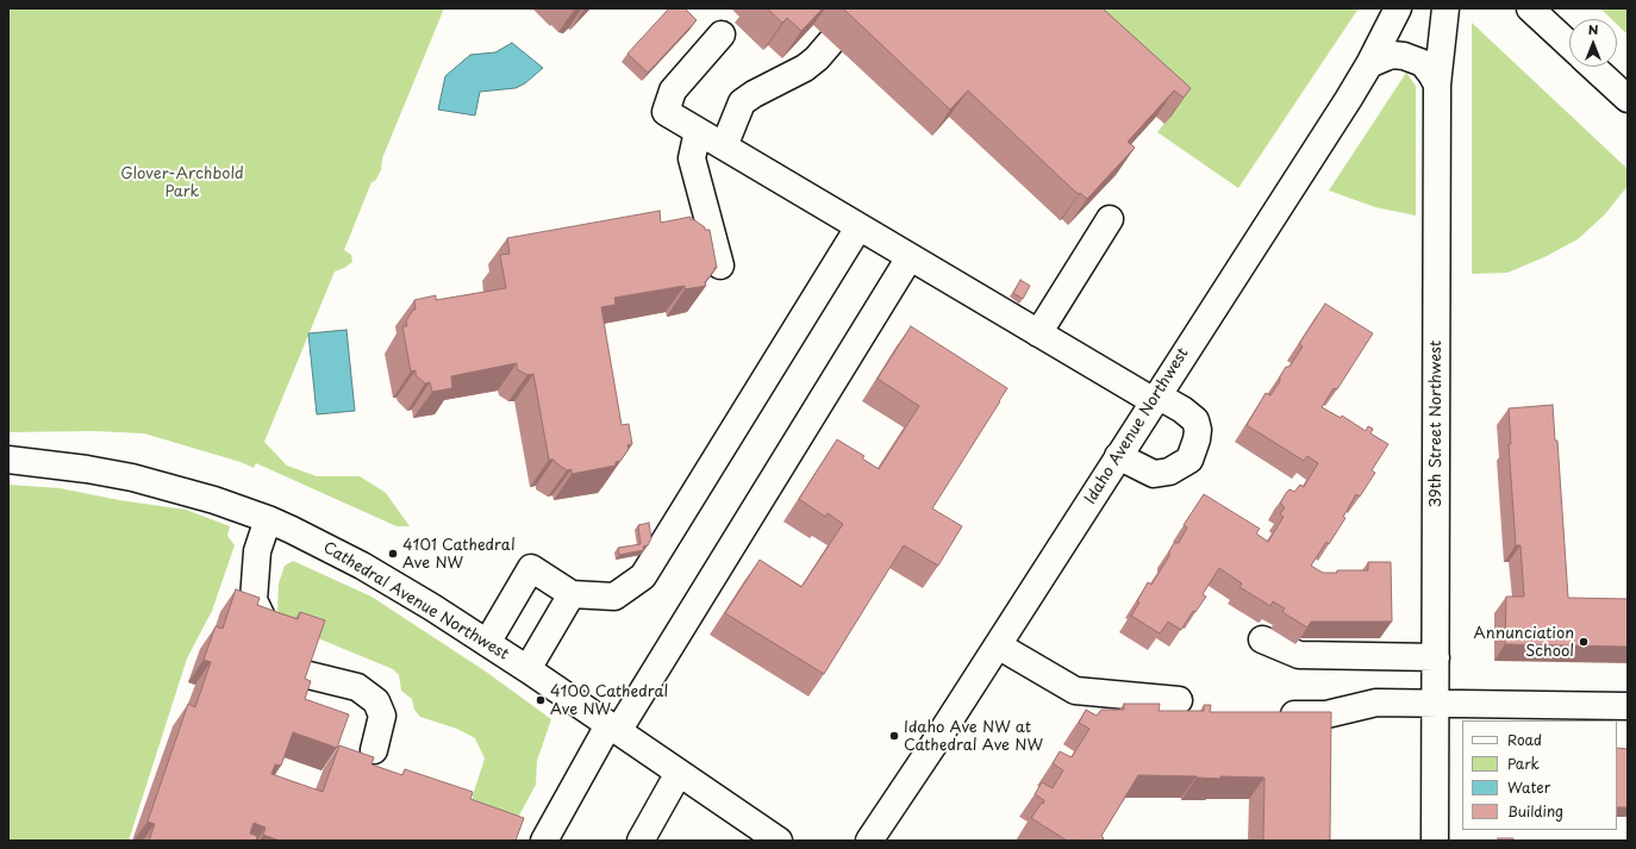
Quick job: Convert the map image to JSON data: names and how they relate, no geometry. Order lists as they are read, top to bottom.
{
  "streets": {
    "street": ["39th Street Northwest", "Idaho Avenue Northwest", "Cathedral Avenue Northwest"]
  },
  "parks": ["Glover-Archbold Park"],
  "places": [
    "4101 Cathedral Ave NW",
    "Annunciation School",
    "4100 Cathedral Ave NW",
    "Idaho Ave NW at Cathedral Ave NW"
  ],
  "legend": [
    "Road",
    "Park",
    "Water",
    "Building"
  ],
  "north": "top"
}
